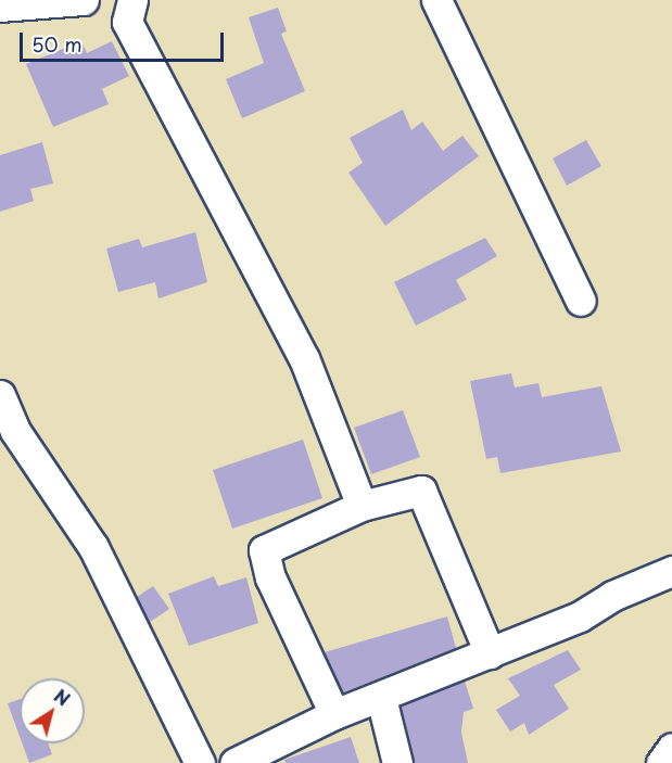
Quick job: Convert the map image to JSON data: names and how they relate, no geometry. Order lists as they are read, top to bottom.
{
  "scale_bar": "50 m",
  "north": "top right"
}
